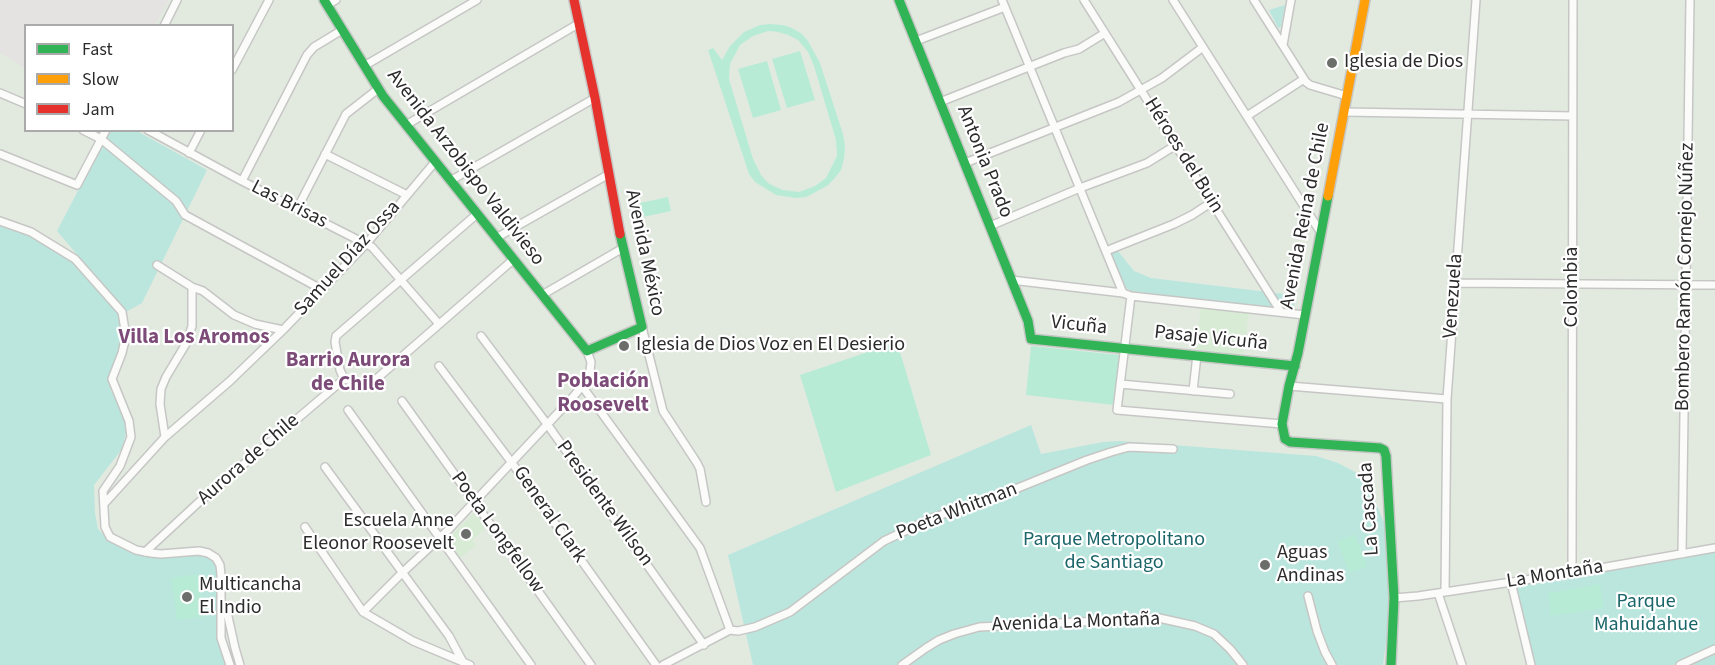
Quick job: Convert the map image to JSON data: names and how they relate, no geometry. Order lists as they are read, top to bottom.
{
  "streets": {
    "street": [
      "Héroes del Buin",
      "Antonia Prado",
      "Avenida Arzobispo Valdivieso",
      "Las Brisas",
      "Avenida Reina de Chile",
      "Avenida México",
      "Samuel Díaz Ossa",
      "Bombero Ramón Cornejo Núñez",
      "Colombia",
      "Venezuela",
      "Vicuña",
      "Pasaje Vicuña",
      "Aurora de Chile",
      "Presidente Wilson",
      "La Cascada",
      "Poeta Whitman",
      "General Clark",
      "Poeta Longfellow",
      "La Montaña",
      "Avenida La Montaña"
    ]
  },
  "crossings": [
    ["Antonia Prado", "Vicuña"],
    ["Avenida Arzobispo Valdivieso", "Samuel Díaz Ossa"],
    ["Las Brisas", "Samuel Díaz Ossa"],
    ["Avenida Reina de Chile", "Pasaje Vicuña"],
    ["Avenida Reina de Chile", "La Cascada"],
    ["Bombero Ramón Cornejo Núñez", "La Montaña"],
    ["Colombia", "La Montaña"],
    ["Venezuela", "La Montaña"],
    ["Vicuña", "Pasaje Vicuña"],
    ["Presidente Wilson", "Poeta Whitman"],
    ["La Cascada", "La Montaña"]
  ],
  "districts": ["Villa Los Aromos", "Barrio Aurora de Chile", "Población Roosevelt"],
  "parks": ["Parque Metropolitano de Santiago", "Parque Mahuidahue"],
  "places": [
    "Iglesia de Dios",
    "Iglesia de Dios Voz en El Desierio",
    "Escuela Anne Eleonor Roosevelt",
    "Aguas Andinas",
    "Multicancha El Indio"
  ],
  "legend": ["Fast", "Slow", "Jam"]
}
